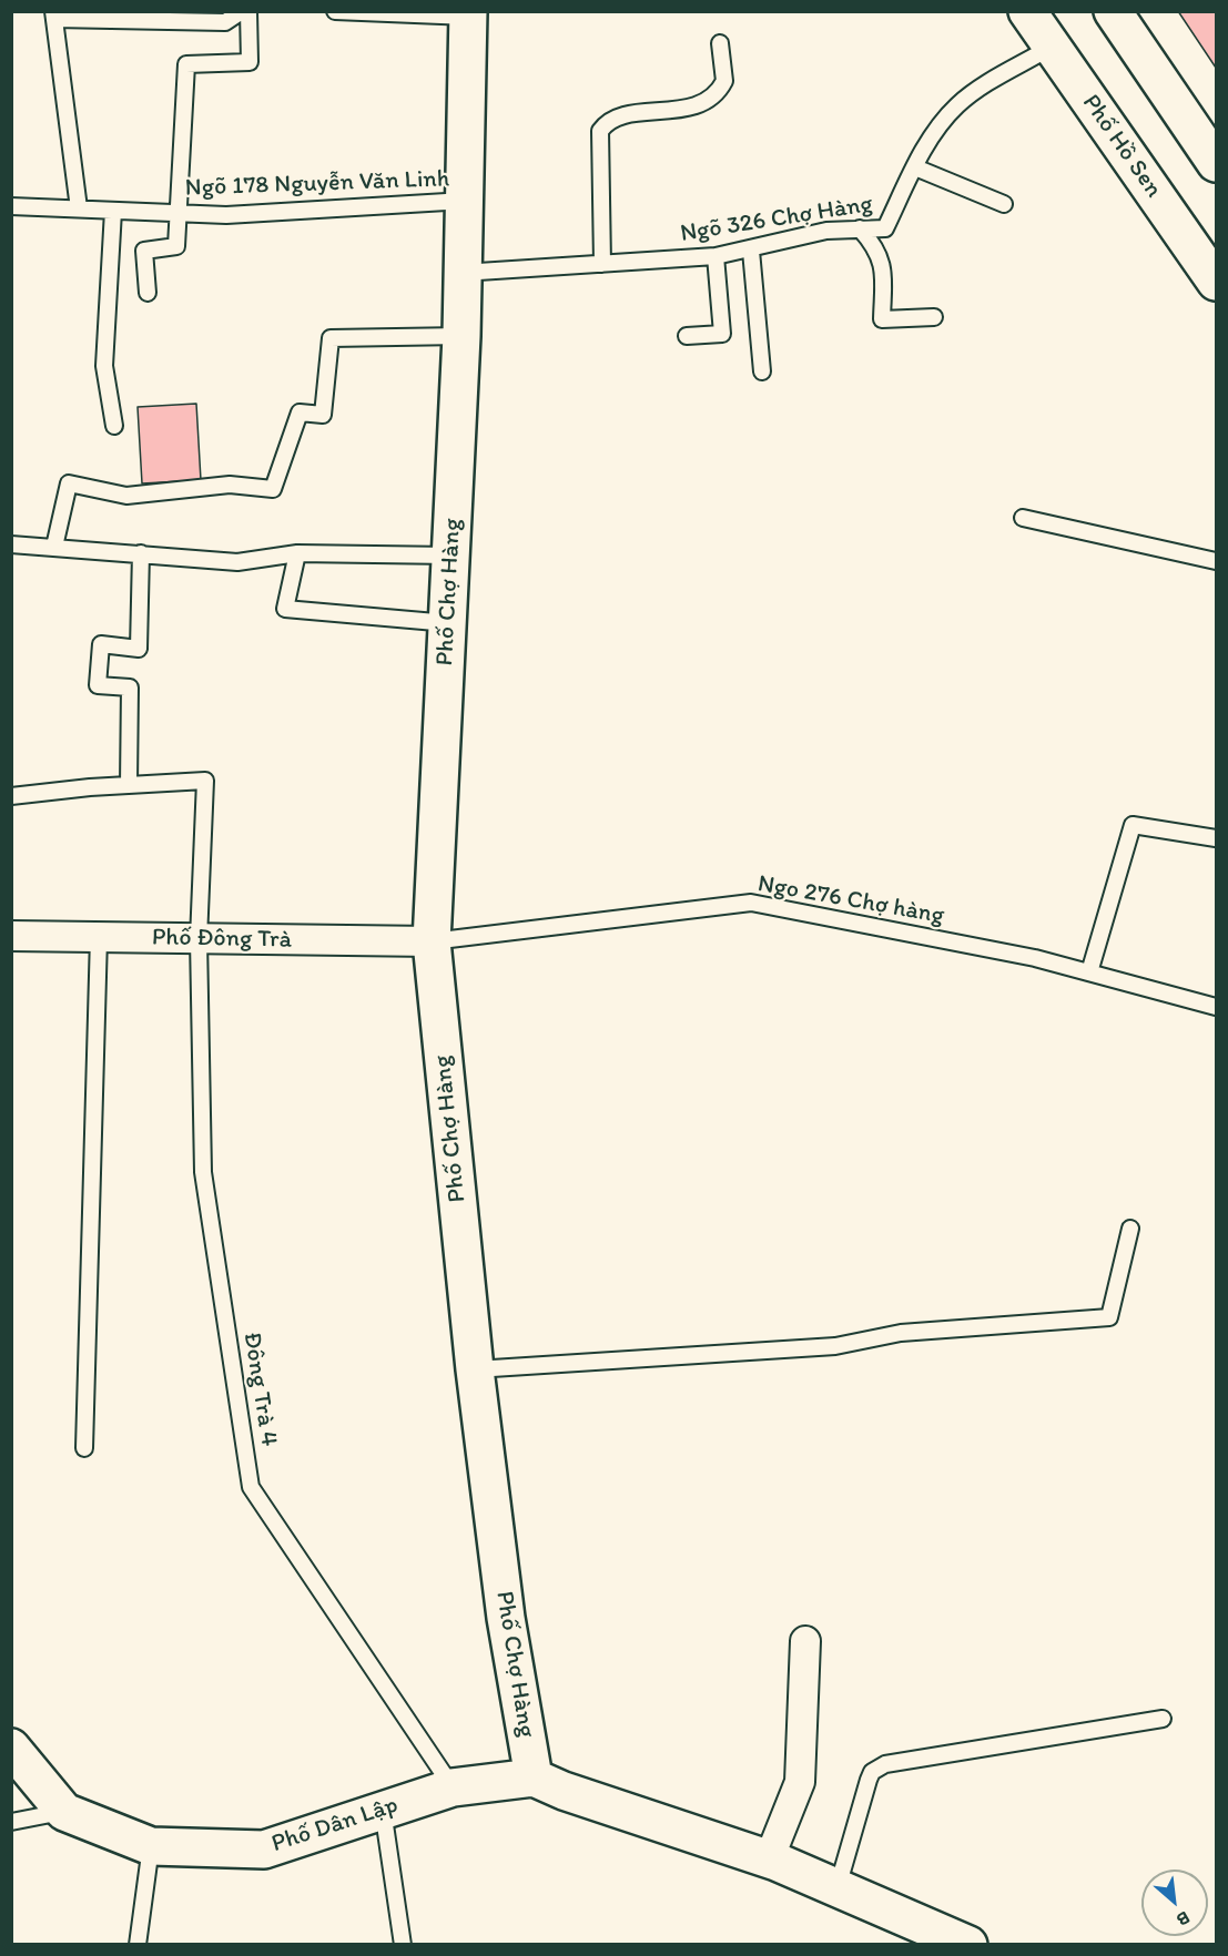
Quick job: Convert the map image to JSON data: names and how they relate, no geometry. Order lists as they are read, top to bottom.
{
  "streets": {
    "street": [
      "Phố Hồ Sen",
      "Phố Chợ Hàng",
      "Phố Đông Trà",
      "Phố Dân Lập"
    ],
    "lane": [
      "Ngõ 178 Nguyễn Văn Linh",
      "Ngõ 326 Chợ Hàng",
      "Ngo 276 Chợ hàng",
      "Đông Trà 4"
    ]
  },
  "crossings": [
    ["Phố Hồ Sen", "Ngõ 326 Chợ Hàng"],
    ["Ngõ 178 Nguyễn Văn Linh", "Phố Chợ Hàng"],
    ["Ngõ 326 Chợ Hàng", "Phố Chợ Hàng"],
    ["Phố Chợ Hàng", "Ngo 276 Chợ hàng"],
    ["Phố Chợ Hàng", "Phố Đông Trà"],
    ["Phố Chợ Hàng", "Phố Dân Lập"],
    ["Ngo 276 Chợ hàng", "Phố Đông Trà"],
    ["Phố Đông Trà", "Đông Trà 4"],
    ["Đông Trà 4", "Phố Dân Lập"]
  ],
  "north": "bottom right"
}
